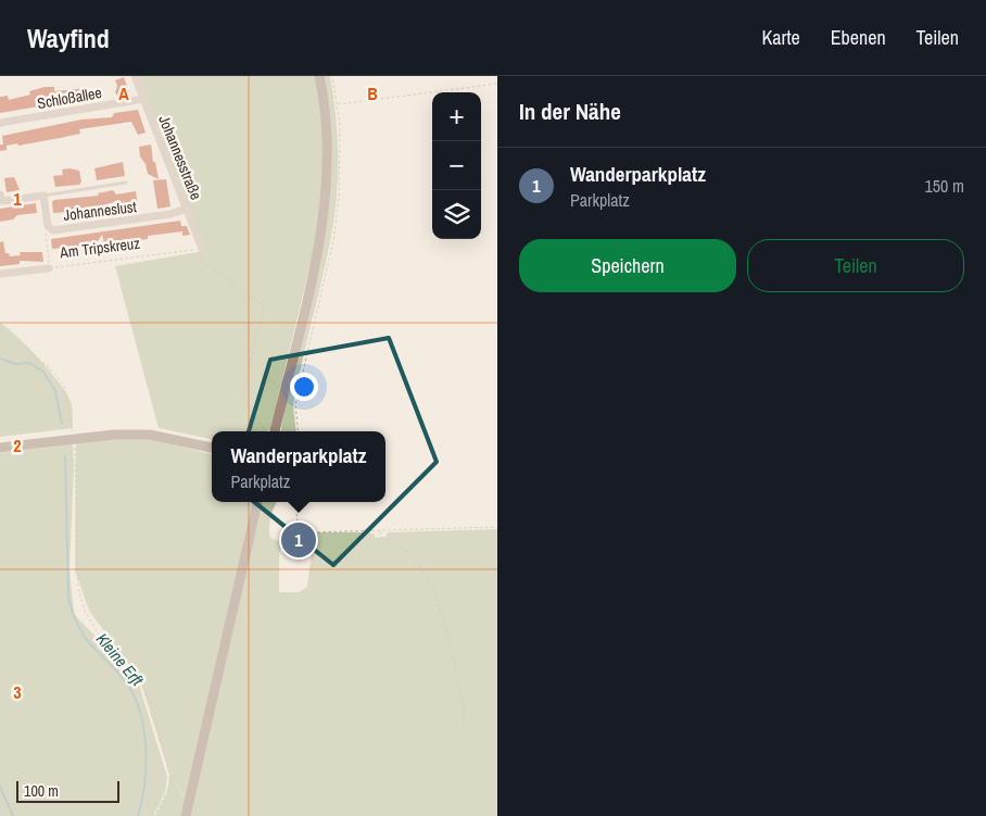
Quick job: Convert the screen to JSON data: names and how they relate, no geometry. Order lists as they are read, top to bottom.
{
  "streets": {
    "street": [
      "Schloßallee",
      "Johannesstraße",
      "Johanneslust",
      "Am Tripskreuz"
    ]
  },
  "crossings": [
    ["Schloßallee", "Johannesstraße"],
    ["Johannesstraße", "Johanneslust"],
    ["Johannesstraße", "Am Tripskreuz"]
  ],
  "water": ["Kleine Erft"],
  "scale_bar": "100 m",
  "page": {
    "header": "Wayfind",
    "nav": ["Karte", "Ebenen", "Teilen"],
    "heading": "In der Nähe",
    "map_buttons": ["+", "−"],
    "list": [
      {
        "mark": "1",
        "name": "Wanderparkplatz",
        "note": "Parkplatz",
        "value": "150 m"
      }
    ],
    "buttons": ["Speichern", "Teilen"],
    "popup": ["Wanderparkplatz", "Parkplatz"],
    "pins": "1",
    "scale": "100 m"
  },
  "grid": {
    "columns": ["A", "B"],
    "rows": ["1", "2", "3"]
  }
}
